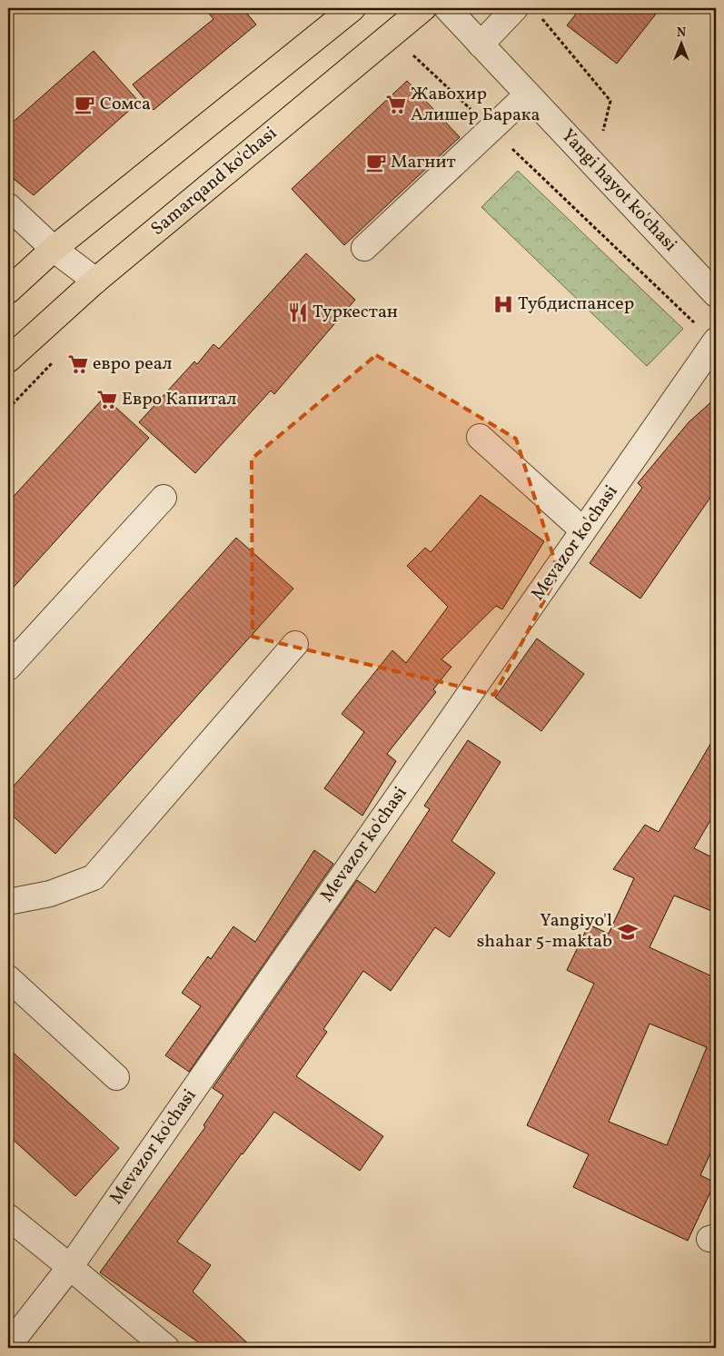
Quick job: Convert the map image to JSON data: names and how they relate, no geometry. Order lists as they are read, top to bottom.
{
  "streets": {
    "main road": ["Samarqand ko'chasi"],
    "street": ["Yangi hayot ko'chasi", "Mevazor ko'chasi"]
  },
  "places": {
    "cafe": ["Сомса", "Магнит"],
    "supermarket": ["Жавохир Алишер Барака", "евро реал", "Евро Капитал"],
    "hospital": ["Тубдиспансер"],
    "restaurant": ["Туркестан"],
    "school or university": ["Yangiyo'l shahar 5-maktab"]
  },
  "north": "top"
}
